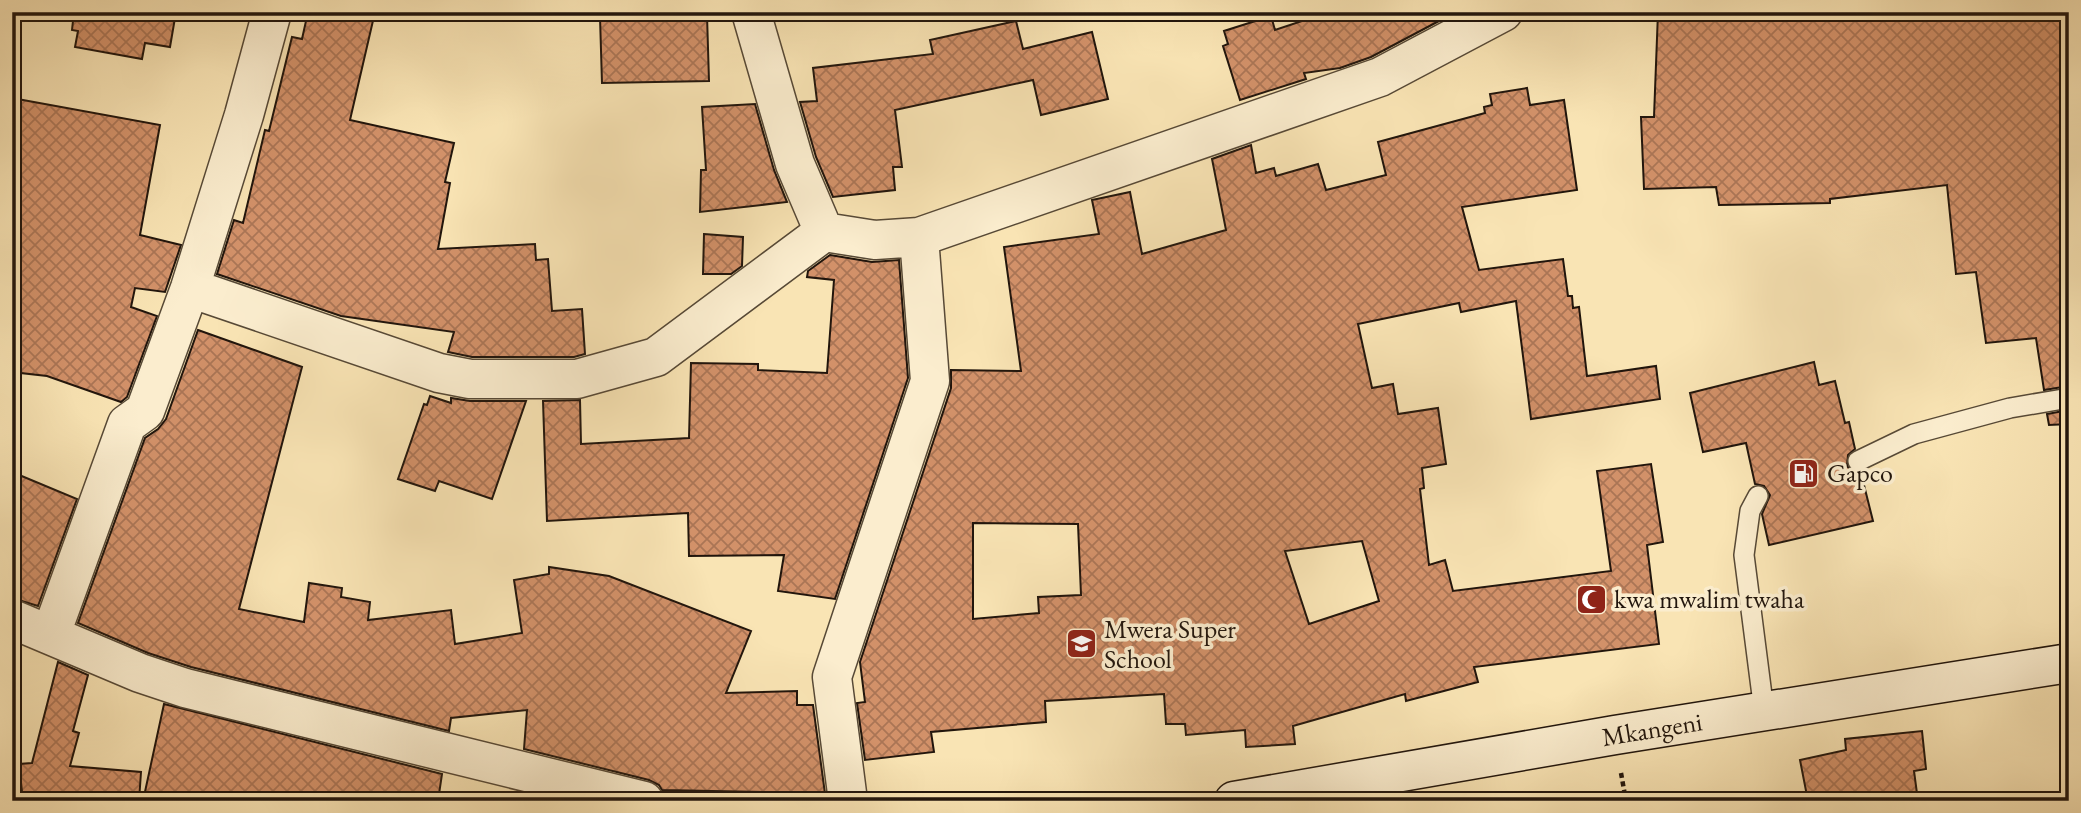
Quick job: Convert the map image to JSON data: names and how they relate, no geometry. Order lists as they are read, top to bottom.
{
  "streets": {
    "street": ["Mkangeni"]
  },
  "places": {
    "fuel station": ["Gapco"],
    "mosque": ["kwa mwalim twaha"],
    "school or university": ["Mwera Super School"]
  }
}
